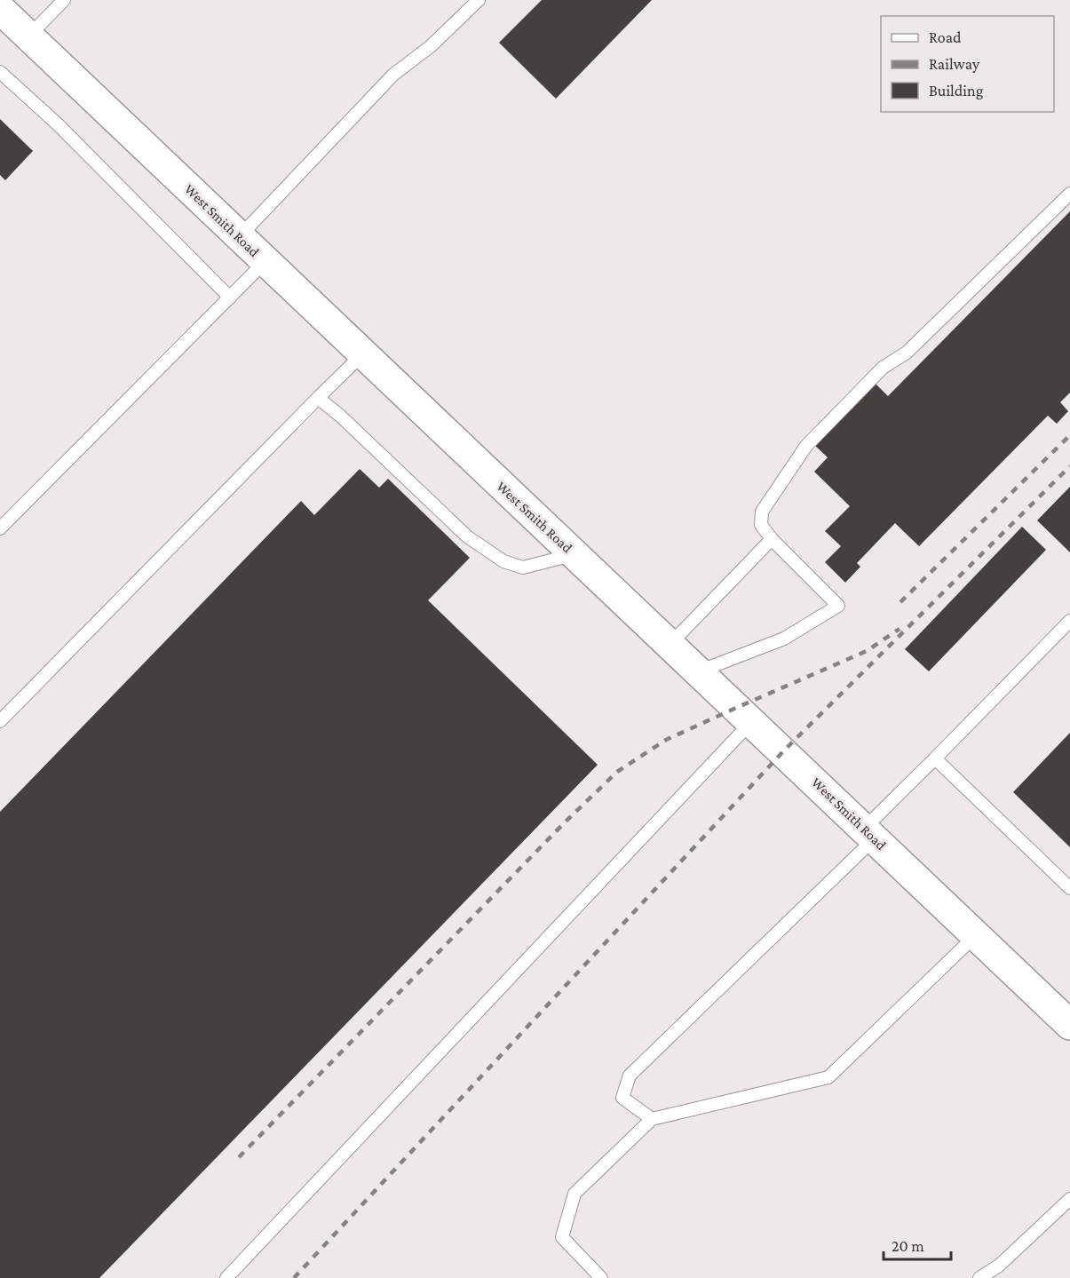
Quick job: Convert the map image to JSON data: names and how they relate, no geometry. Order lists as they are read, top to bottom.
{
  "streets": {
    "street": ["West Smith Road"]
  },
  "legend": ["Road", "Railway", "Building"],
  "scale_bar": "20 m"
}
